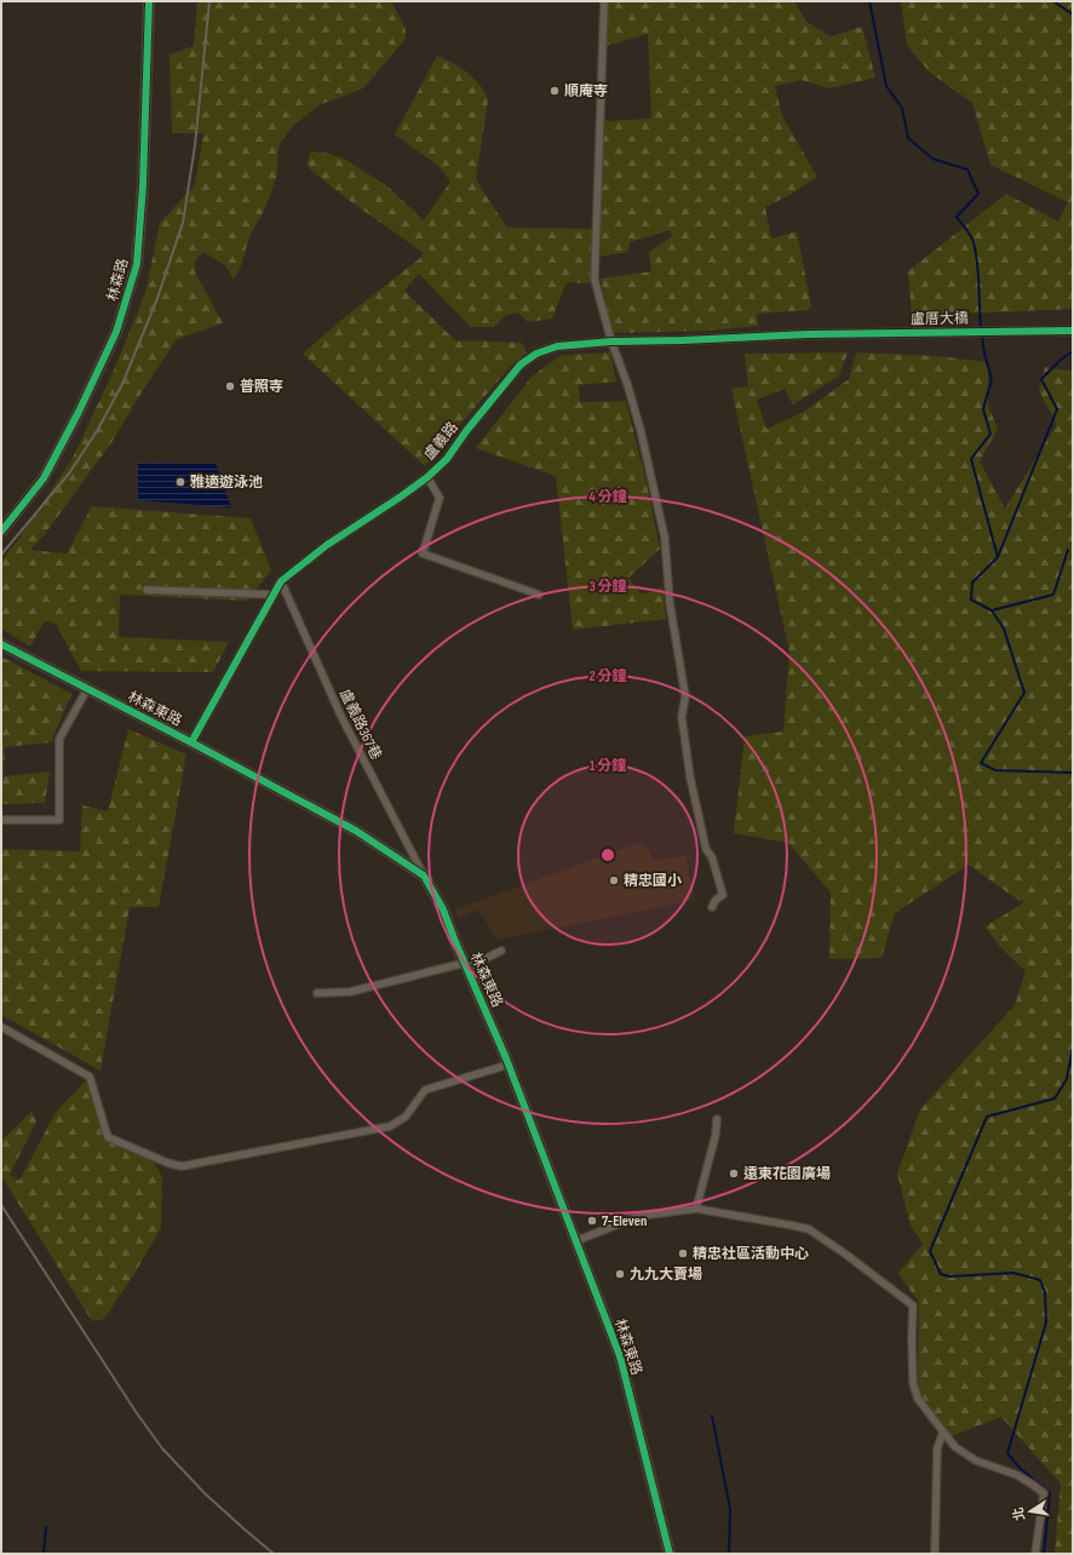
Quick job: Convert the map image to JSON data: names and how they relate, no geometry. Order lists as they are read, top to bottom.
{
  "streets": {
    "main road": ["林森路", "林森東路"],
    "street": ["盧厝大橋", "盧義路", "盧義路367巷"]
  },
  "crossings": [
    ["盧厝大橋", "盧義路"],
    ["盧義路", "林森東路"],
    ["盧義路", "盧義路367巷"],
    ["林森東路", "盧義路367巷"]
  ],
  "places": [
    "順庵寺",
    "普照寺",
    "雅適遊泳池",
    "精忠國小",
    "遠東花園廣場",
    "7-Eleven",
    "精忠社區活動中心",
    "九九大賣場"
  ],
  "north": "left",
  "rings": [
    "4 分鐘",
    "3 分鐘",
    "2 分鐘",
    "1 分鐘"
  ]
}
